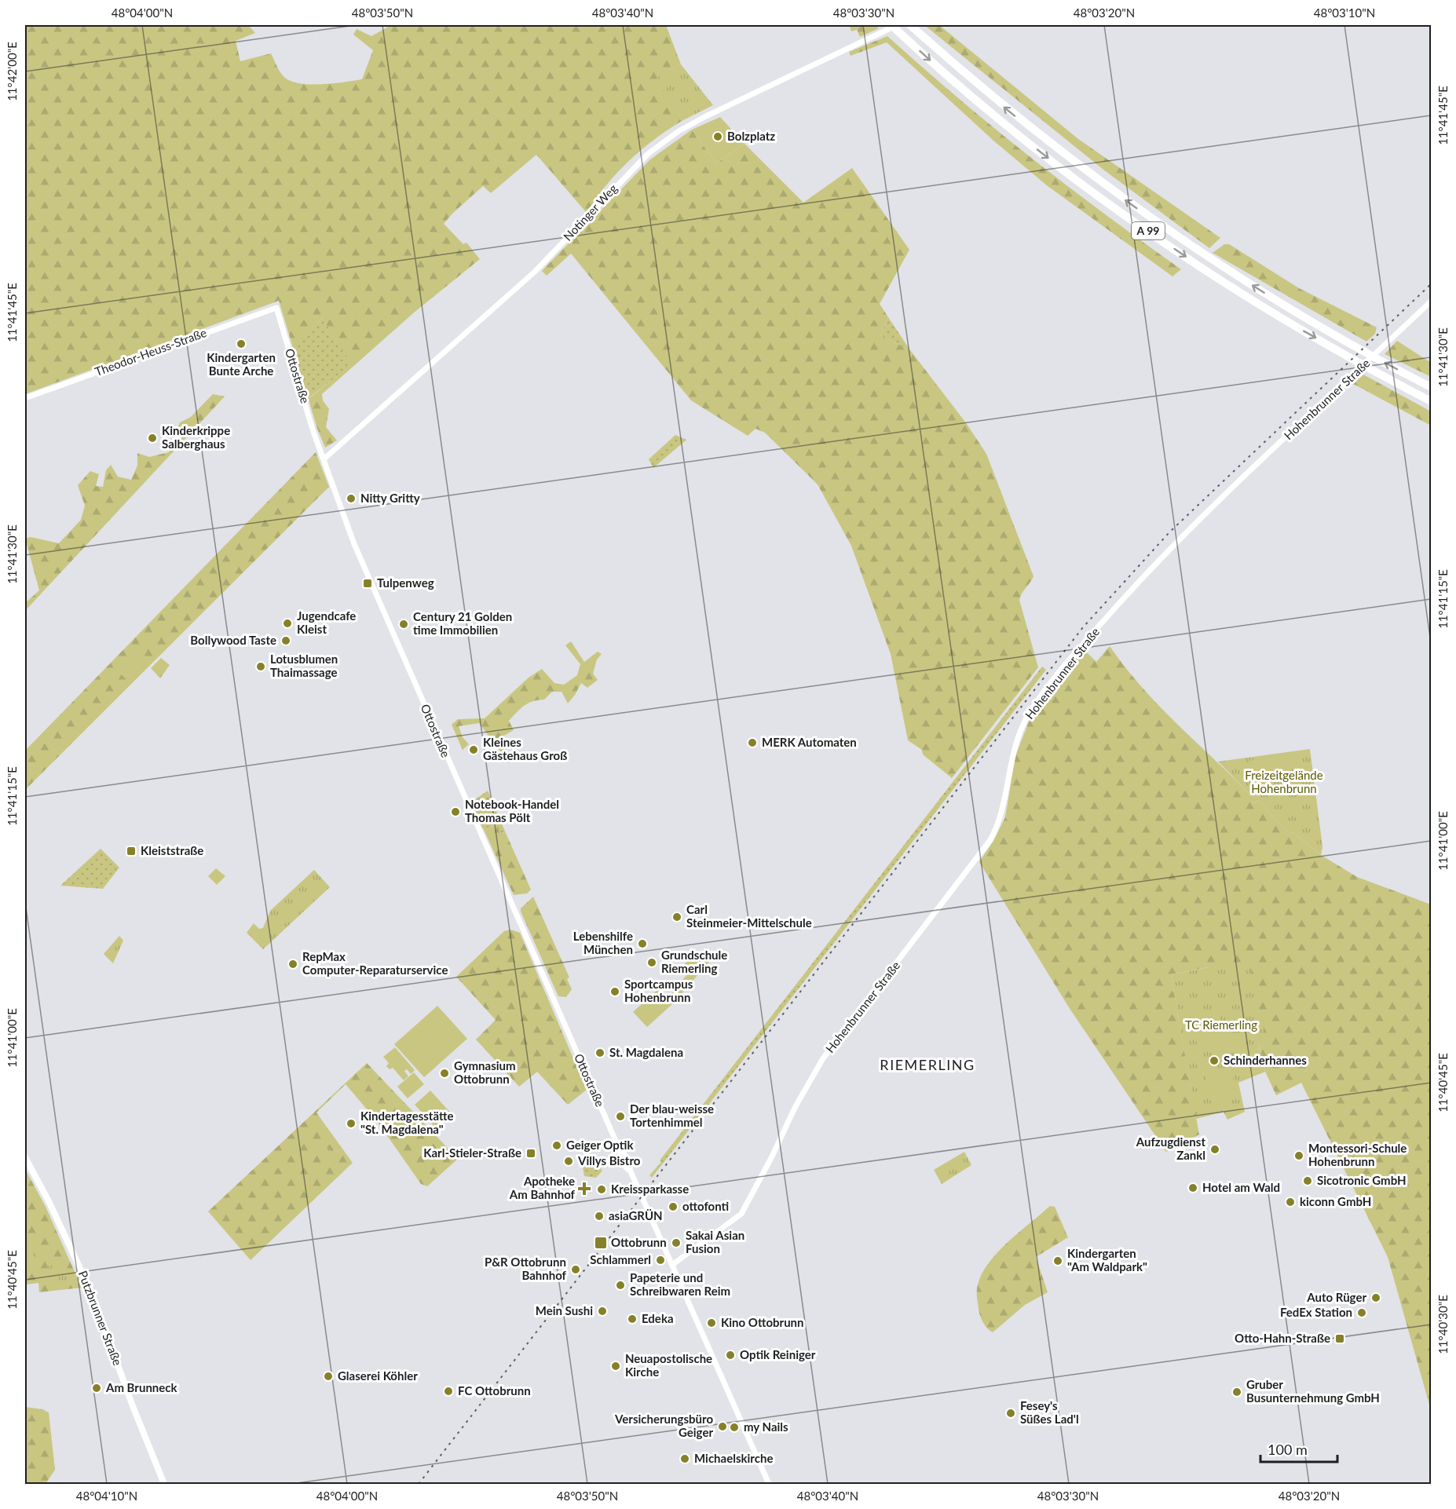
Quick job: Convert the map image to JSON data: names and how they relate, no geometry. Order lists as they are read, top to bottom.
{
  "streets": {
    "highway": ["A 99"],
    "main road": ["Putzbrunner Straße"],
    "street": [
      "Notinger Weg",
      "Theodor-Heuss-Straße",
      "Ottostraße",
      "Hohenbrunner Straße"
    ]
  },
  "crossings": [
    ["Notinger Weg", "Ottostraße"],
    ["Theodor-Heuss-Straße", "Ottostraße"],
    ["Ottostraße", "Hohenbrunner Straße"]
  ],
  "districts": ["RIEMERLING"],
  "parks": ["Freizeitgelände Hohenbrunn", "TC Riemerling"],
  "places": {
    "other": [
      "Bolzplatz",
      "Kindergarten Bunte Arche",
      "Kinderkrippe Salberghaus",
      "Nitty Gritty",
      "Jugendcafe Kleist",
      "Century 21 Golden time Immobilien",
      "Bollywood Taste",
      "Lotusblumen Thaimassage",
      "MERK Automaten",
      "Kleines Gästehaus Groß",
      "Notebook-Handel Thomas Pölt",
      "Carl Steinmeier-Mittelschule",
      "Lebenshilfe München",
      "Grundschule Riemerling",
      "RepMax Computer-Reparaturservice",
      "Sportcampus Hohenbrunn",
      "St. Magdalena",
      "Schinderhannes",
      "Gymnasium Ottobrunn",
      "Der blau-weisse Tortenhimmel",
      "Kindertagesstätte \"St. Magdalena\"",
      "Geiger Optik",
      "Aufzugdienst Zankl",
      "Montessori-Schule Hohenbrunn",
      "Villys Bistro",
      "Sicotronic GmbH",
      "Hotel am Wald",
      "Kreissparkasse",
      "kiconn GmbH",
      "ottofonti",
      "asiaGRÜN",
      "Sakai Asian Fusion",
      "Schlammerl",
      "Kindergarten \"Am Waldpark\"",
      "P&R Ottobrunn Bahnhof",
      "Papeterie und Schreibwaren Reim",
      "Auto Rüger",
      "Mein Sushi",
      "FedEx Station",
      "Edeka",
      "Kino Ottobrunn",
      "Optik Reiniger",
      "Neuapostolische Kirche",
      "Glaserei Köhler",
      "Am Brunneck",
      "FC Ottobrunn",
      "Gruber Busunternehmung GmbH",
      "Fesey's Süßes Lad'l",
      "Versicherungsbüro Geiger",
      "my Nails",
      "Michaelskirche"
    ],
    "transit": [
      "Tulpenweg",
      "Kleiststraße",
      "Karl-Stieler-Straße",
      "Ottobrunn",
      "Otto-Hahn-Straße"
    ],
    "health": ["Apotheke Am Bahnhof"]
  },
  "scale_bar": "100 m",
  "coordinates": [
    "48°04'00\"N",
    "48°03'50\"N",
    "48°03'40\"N",
    "48°03'30\"N",
    "48°03'20\"N",
    "48°03'10\"N",
    "11°42'00\"E",
    "11°41'45\"E",
    "11°41'30\"E",
    "11°41'15\"E",
    "11°41'00\"E",
    "11°40'45\"E",
    "11°40'30\"E",
    "48°04'10\"N"
  ]
}
